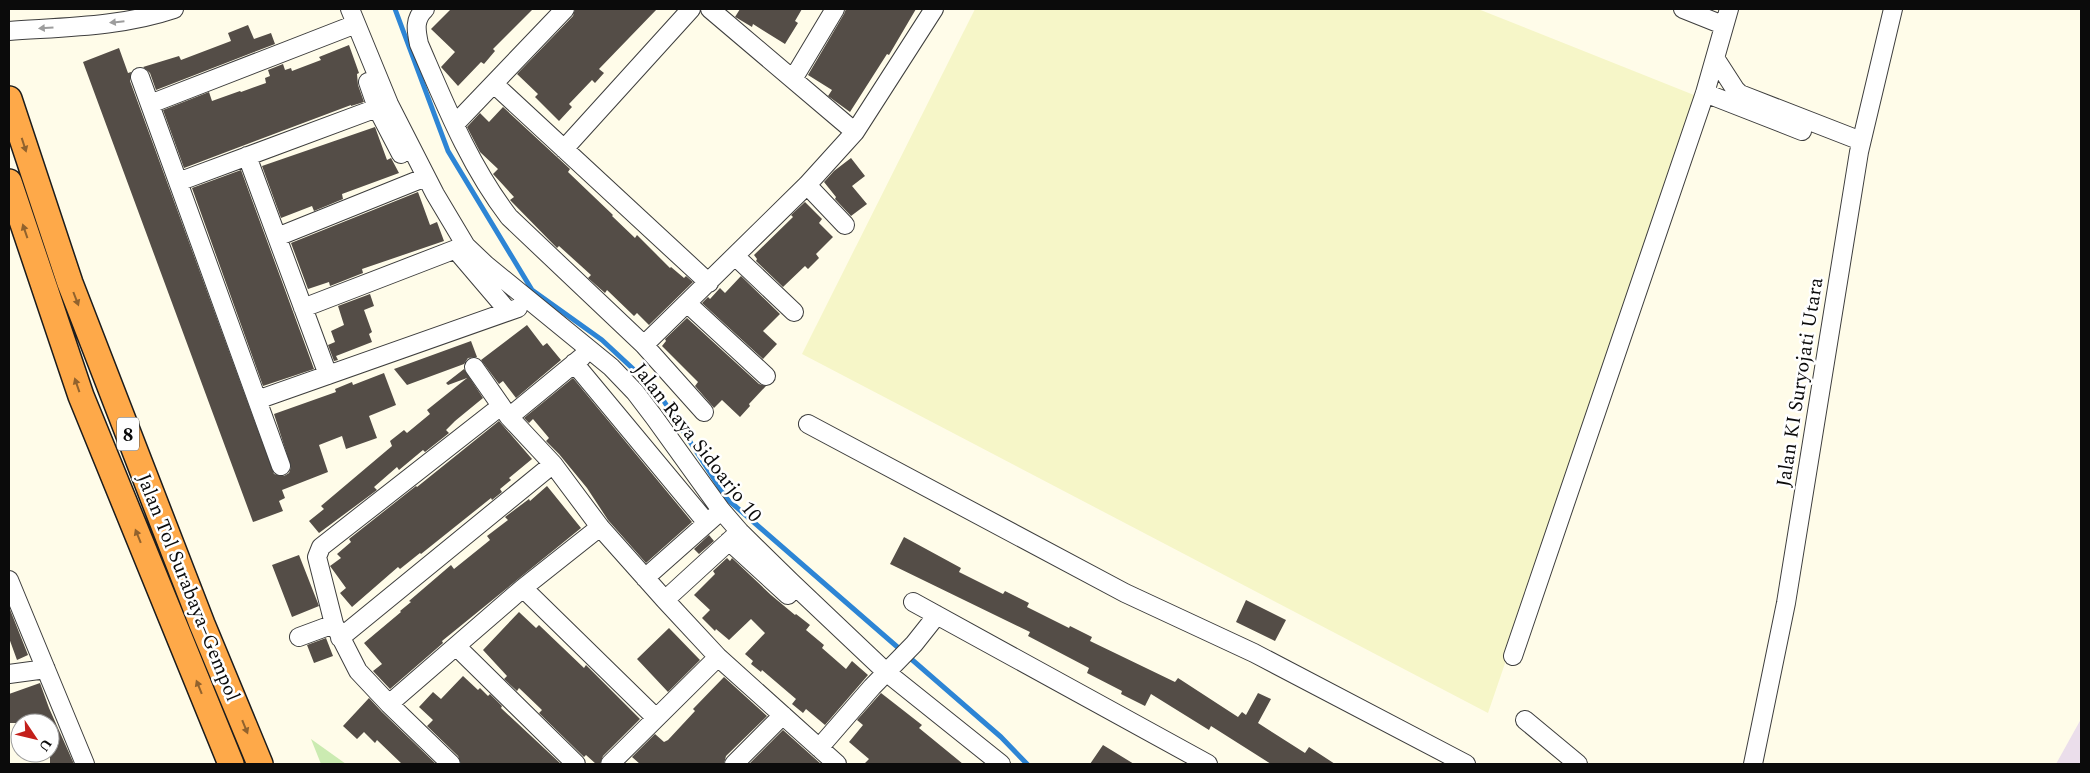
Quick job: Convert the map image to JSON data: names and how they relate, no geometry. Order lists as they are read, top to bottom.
{
  "streets": {
    "highway": ["8", "Jalan Tol Surabaya–Gempol"],
    "street": ["Jalan KI Suryojati Utara", "Jalan Raya Sidoarjo 10"]
  },
  "north": "bottom right"
}
